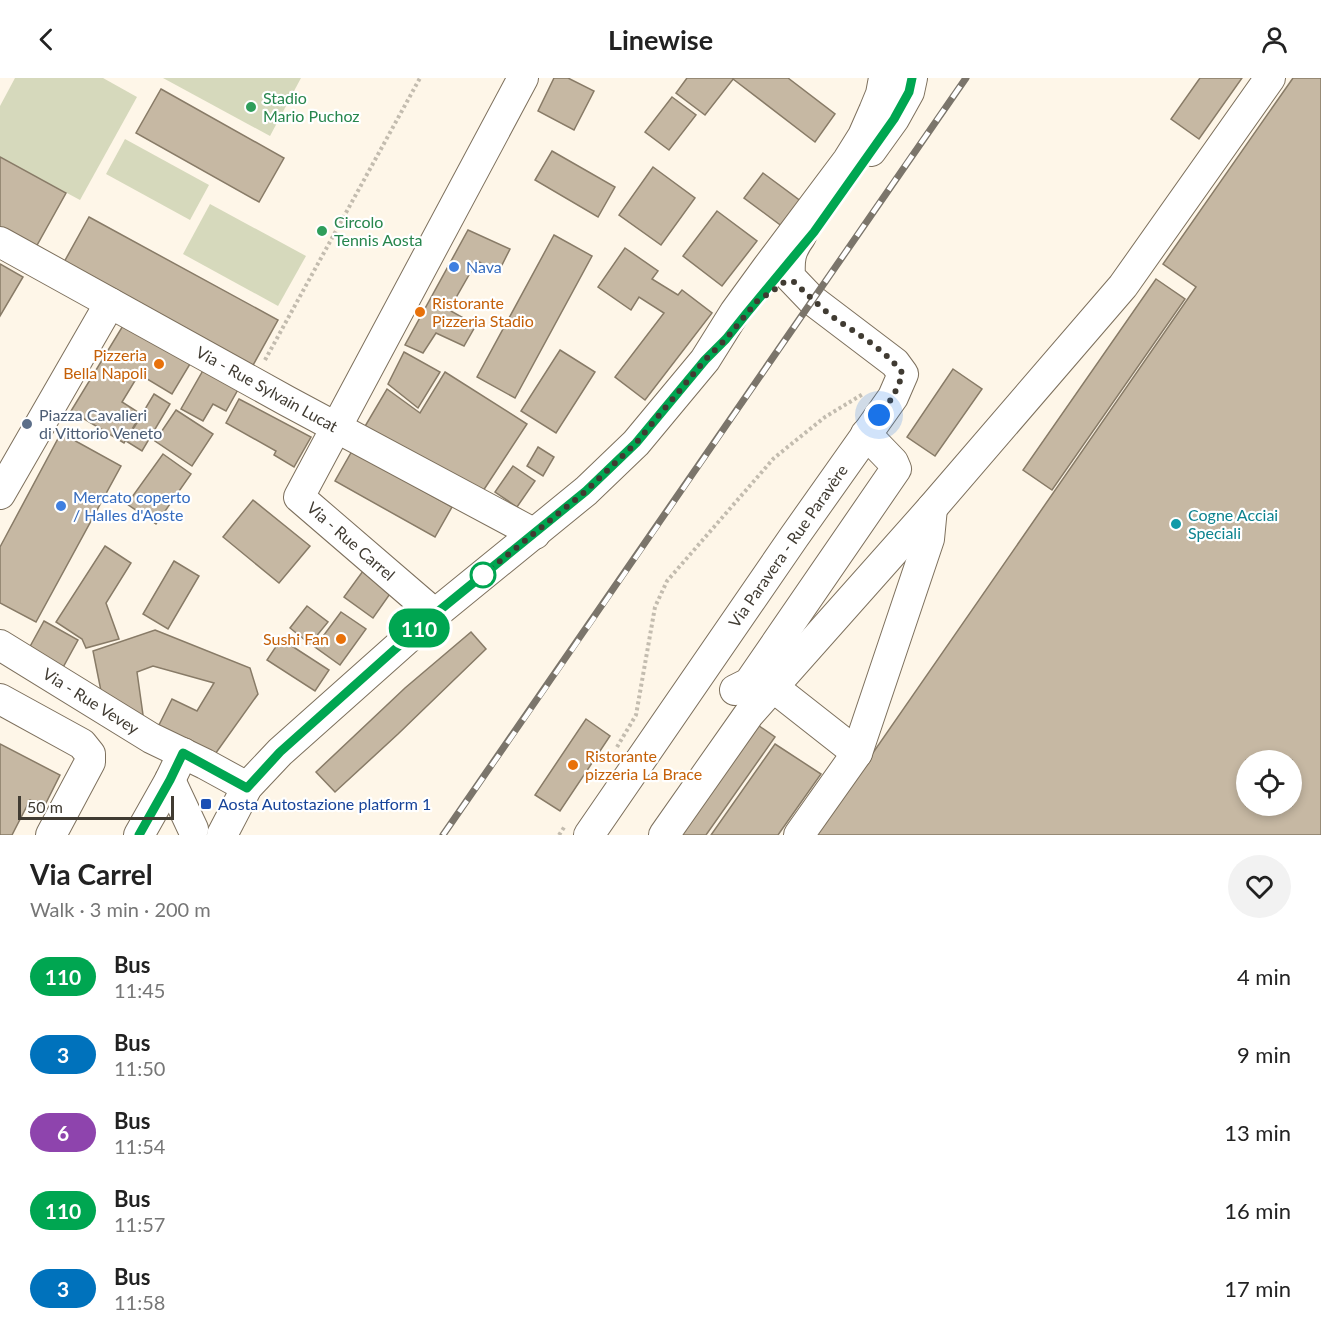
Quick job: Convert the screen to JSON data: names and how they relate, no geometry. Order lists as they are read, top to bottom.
{
  "streets": {
    "street": [
      "Via - Rue Sylvain Lucat",
      "Via - Rue Carrel",
      "Via Paravera - Rue Paravère",
      "Via - Rue Vevey"
    ]
  },
  "crossings": [
    ["Via - Rue Sylvain Lucat", "Via - Rue Carrel"]
  ],
  "places": {
    "other": [
      "Stadio Mario Puchoz",
      "Circolo Tennis Aosta",
      "Nava",
      "Ristorante Pizzeria Stadio",
      "Pizzeria Bella Napoli",
      "Piazza Cavalieri di Vittorio Veneto",
      "Mercato coperto / Halles d'Aoste",
      "Cogne Acciai Speciali",
      "Sushi Fan",
      "Ristorante pizzeria La Brace"
    ],
    "transit": ["Aosta Autostazione platform 1"]
  },
  "lines": ["bus line 110"],
  "scale_bar": "50 m",
  "page": {
    "header": "Linewise",
    "on_map": "110",
    "scale": "50 m",
    "heading": ["Via Carrel", "Walk · 3 min · 200 m"],
    "list": [
      {
        "mark": "110",
        "name": "Bus",
        "note": "11:45",
        "value": "4 min"
      },
      {
        "mark": "3",
        "name": "Bus",
        "note": "11:50",
        "value": "9 min"
      },
      {
        "mark": "6",
        "name": "Bus",
        "note": "11:54",
        "value": "13 min"
      },
      {
        "mark": "110",
        "name": "Bus",
        "note": "11:57",
        "value": "16 min"
      },
      {
        "mark": "3",
        "name": "Bus",
        "note": "11:58",
        "value": "17 min"
      }
    ]
  }
}
